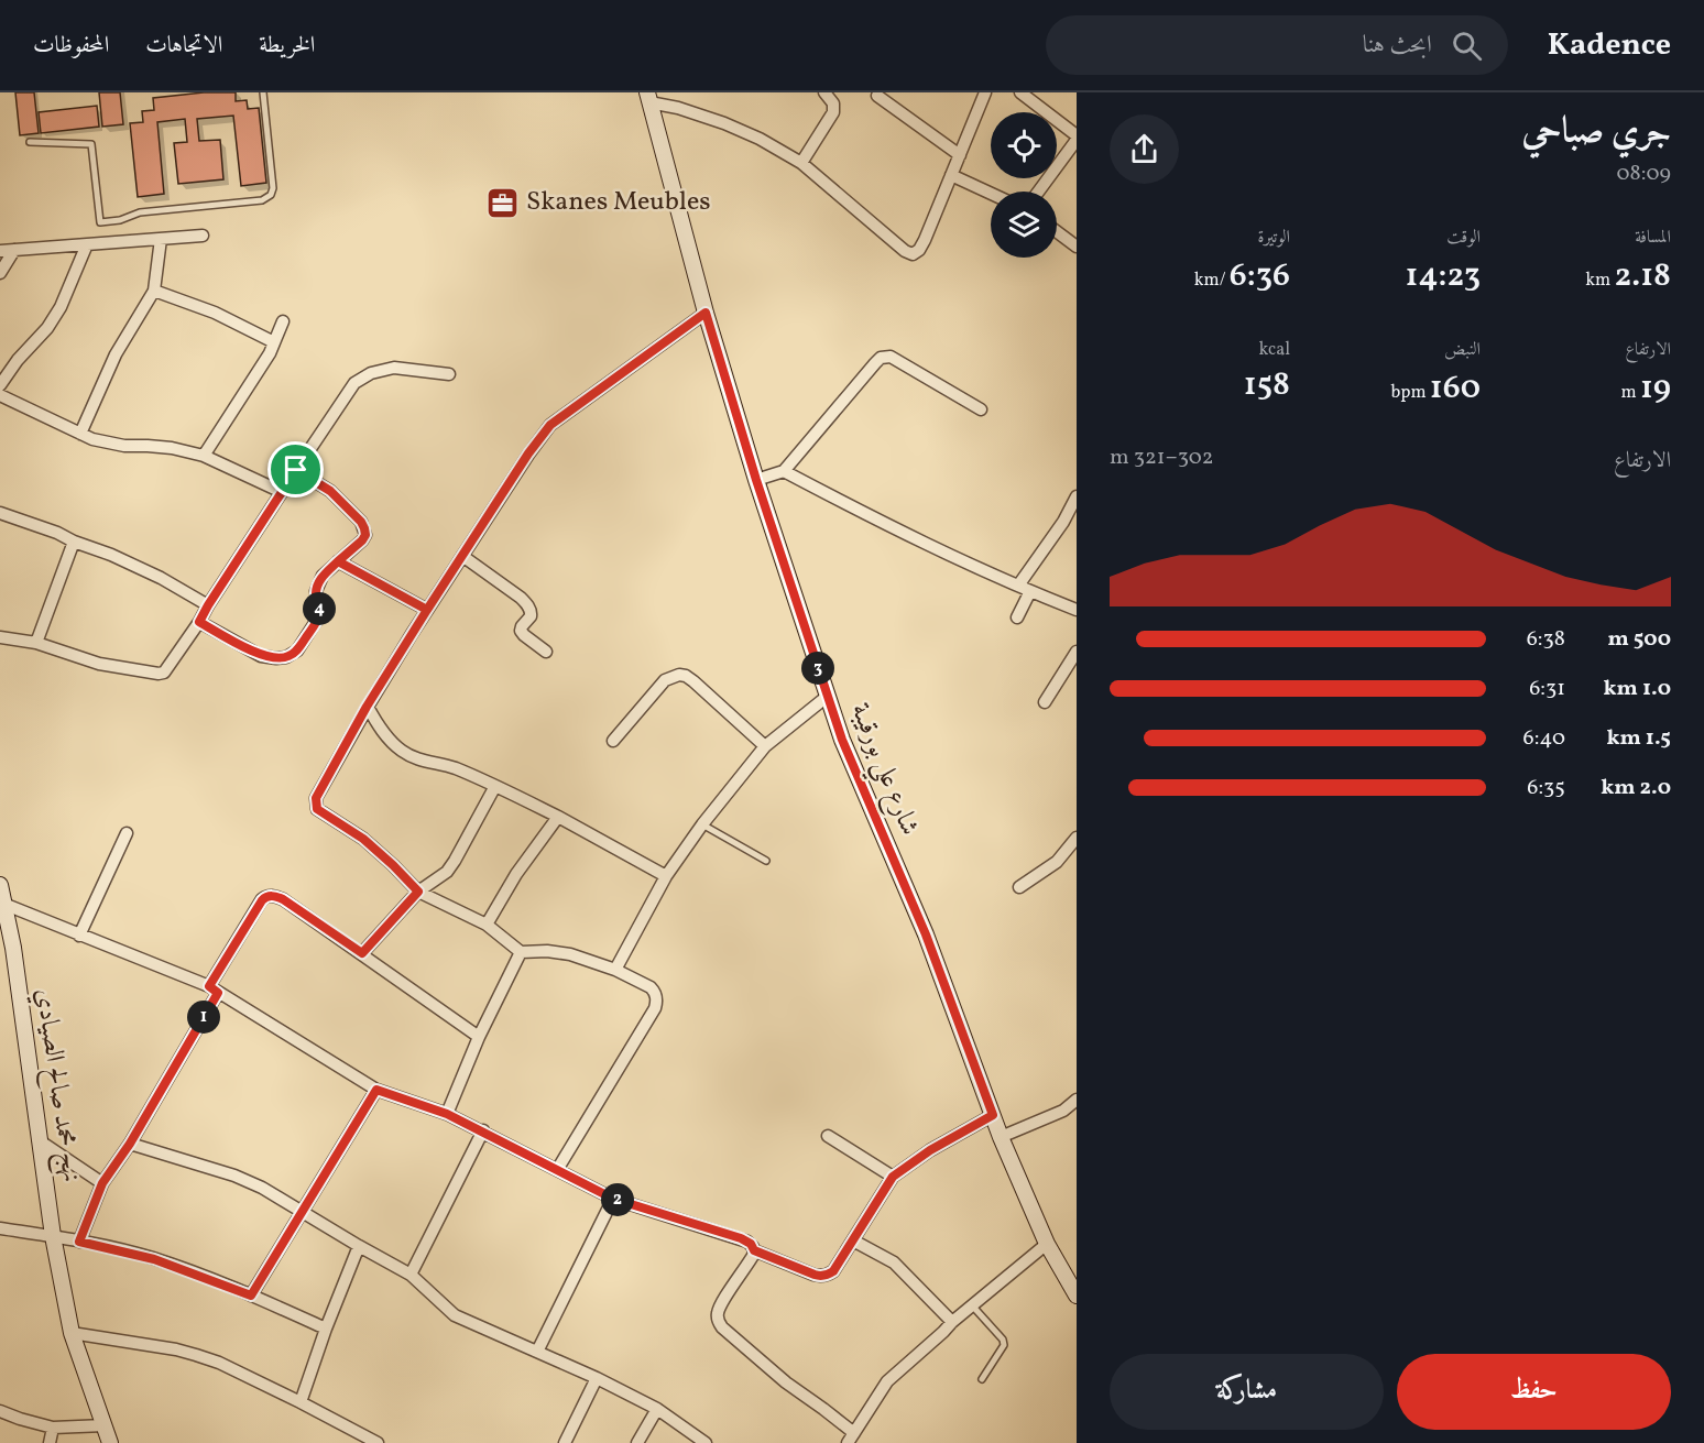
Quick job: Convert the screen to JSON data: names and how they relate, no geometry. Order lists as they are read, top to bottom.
{
  "streets": {
    "main road": ["شارع علي بورقيبة", "نهج محمد صالح الصيادي"]
  },
  "places": {
    "office": ["Skanes Meubles"]
  },
  "page": {
    "header": "Kadence",
    "search": "ابحث هنا",
    "nav": ["الخريطة", "الاتجاهات", "المحفوظات"],
    "heading": ["جري صباحي", "08:09"],
    "stats": [
      ["المسافة", "2.18 km"],
      ["الوقت", "14:23"],
      ["الوتيرة", "6:36 /km"],
      ["الارتفاع", "19 m"],
      ["النبض", "160 bpm"],
      ["kcal", "158"]
    ],
    "chart": ["الارتفاع", "302–321 m"],
    "pins": [
      "4",
      "3",
      "1",
      "2"
    ],
    "list": [
      {
        "name": "500 m",
        "note": "6:38"
      },
      {
        "name": "1.0 km",
        "note": "6:31"
      },
      {
        "name": "1.5 km",
        "note": "6:40"
      },
      {
        "name": "2.0 km",
        "note": "6:35"
      }
    ],
    "buttons": ["حفظ", "مشاركة"]
  }
}
